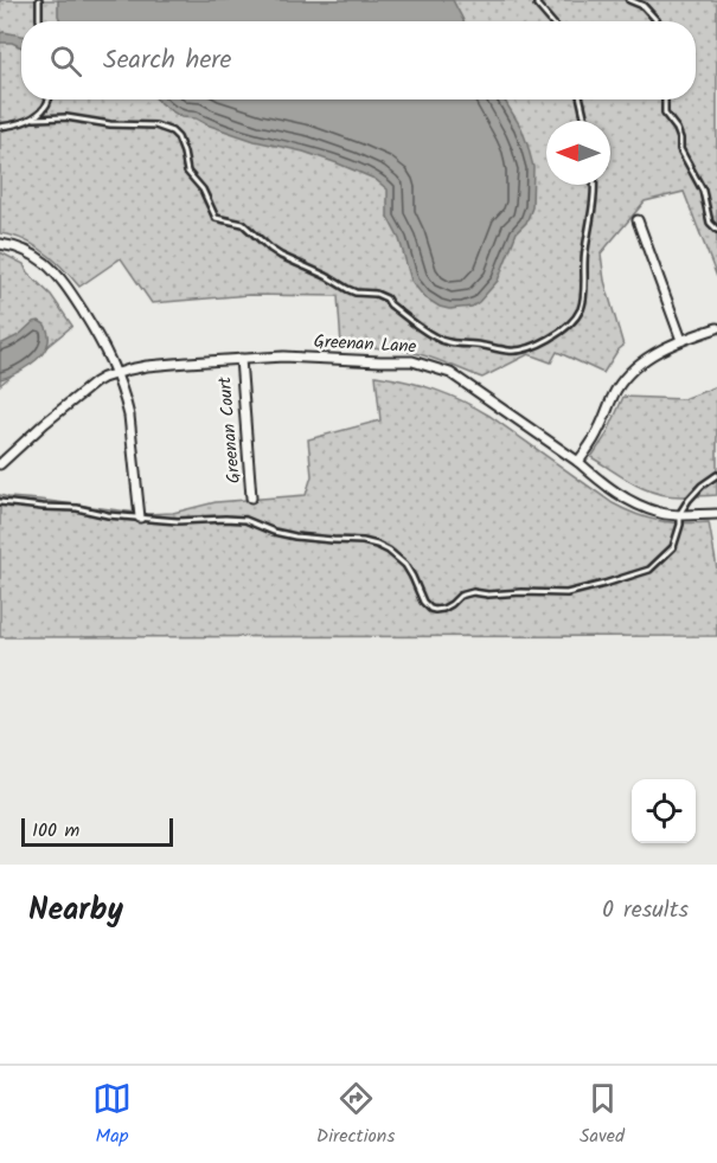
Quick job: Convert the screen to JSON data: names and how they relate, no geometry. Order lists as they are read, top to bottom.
{
  "streets": {
    "street": ["Greenan Lane", "Greenan Court"]
  },
  "crossings": [
    ["Greenan Lane", "Greenan Court"]
  ],
  "scale_bar": "100 m",
  "north": "left",
  "page": {
    "search": "Search here",
    "scale": "100 m",
    "heading": ["Nearby", "0 results"],
    "nav": ["Map", "Directions", "Saved"]
  }
}
